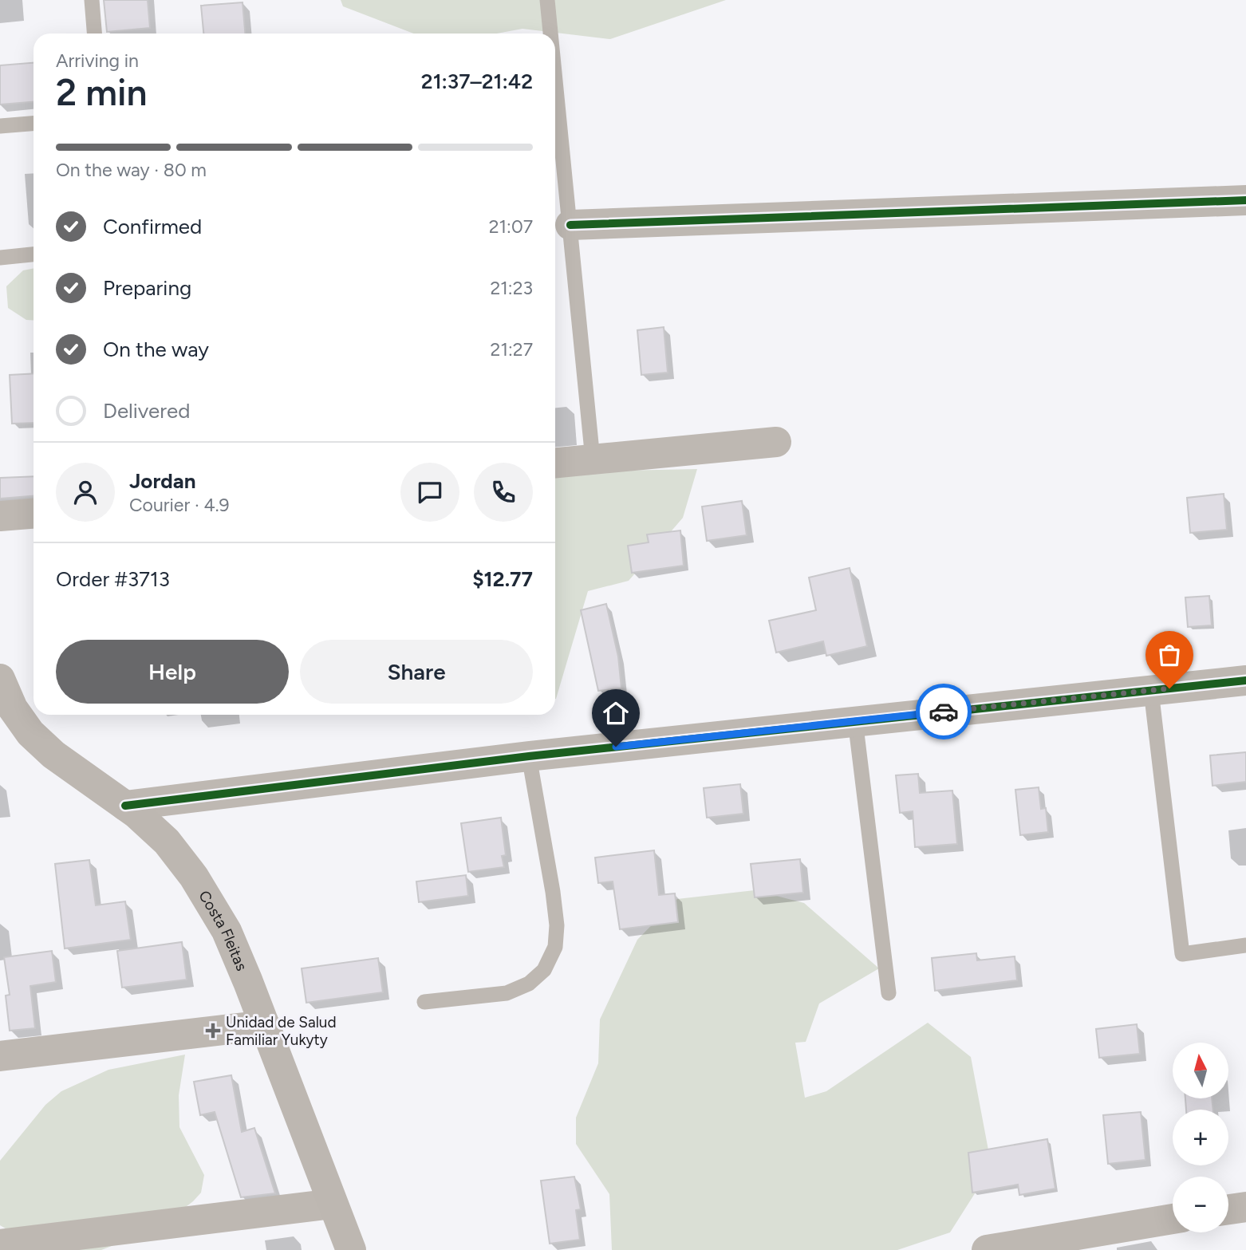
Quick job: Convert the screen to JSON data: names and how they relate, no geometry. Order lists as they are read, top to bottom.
{
  "streets": {
    "main road": ["Costa Fleitas"]
  },
  "places": {
    "health": ["Unidad de Salud Familiar Yukyty"]
  },
  "north": "top",
  "page": {
    "heading": ["2 min", "Arriving in", "21:37–21:42"],
    "panel": [
      "Jordan",
      "Courier · 4.9",
      "Order #3713",
      "$12.77"
    ],
    "bar": "On the way · 80 m",
    "list": [
      ["Confirmed", "21:07"],
      ["Preparing", "21:23"],
      ["On the way", "21:27"],
      "Delivered"
    ],
    "buttons": ["Help", "Share"],
    "map_buttons": ["+", "−"]
  }
}
